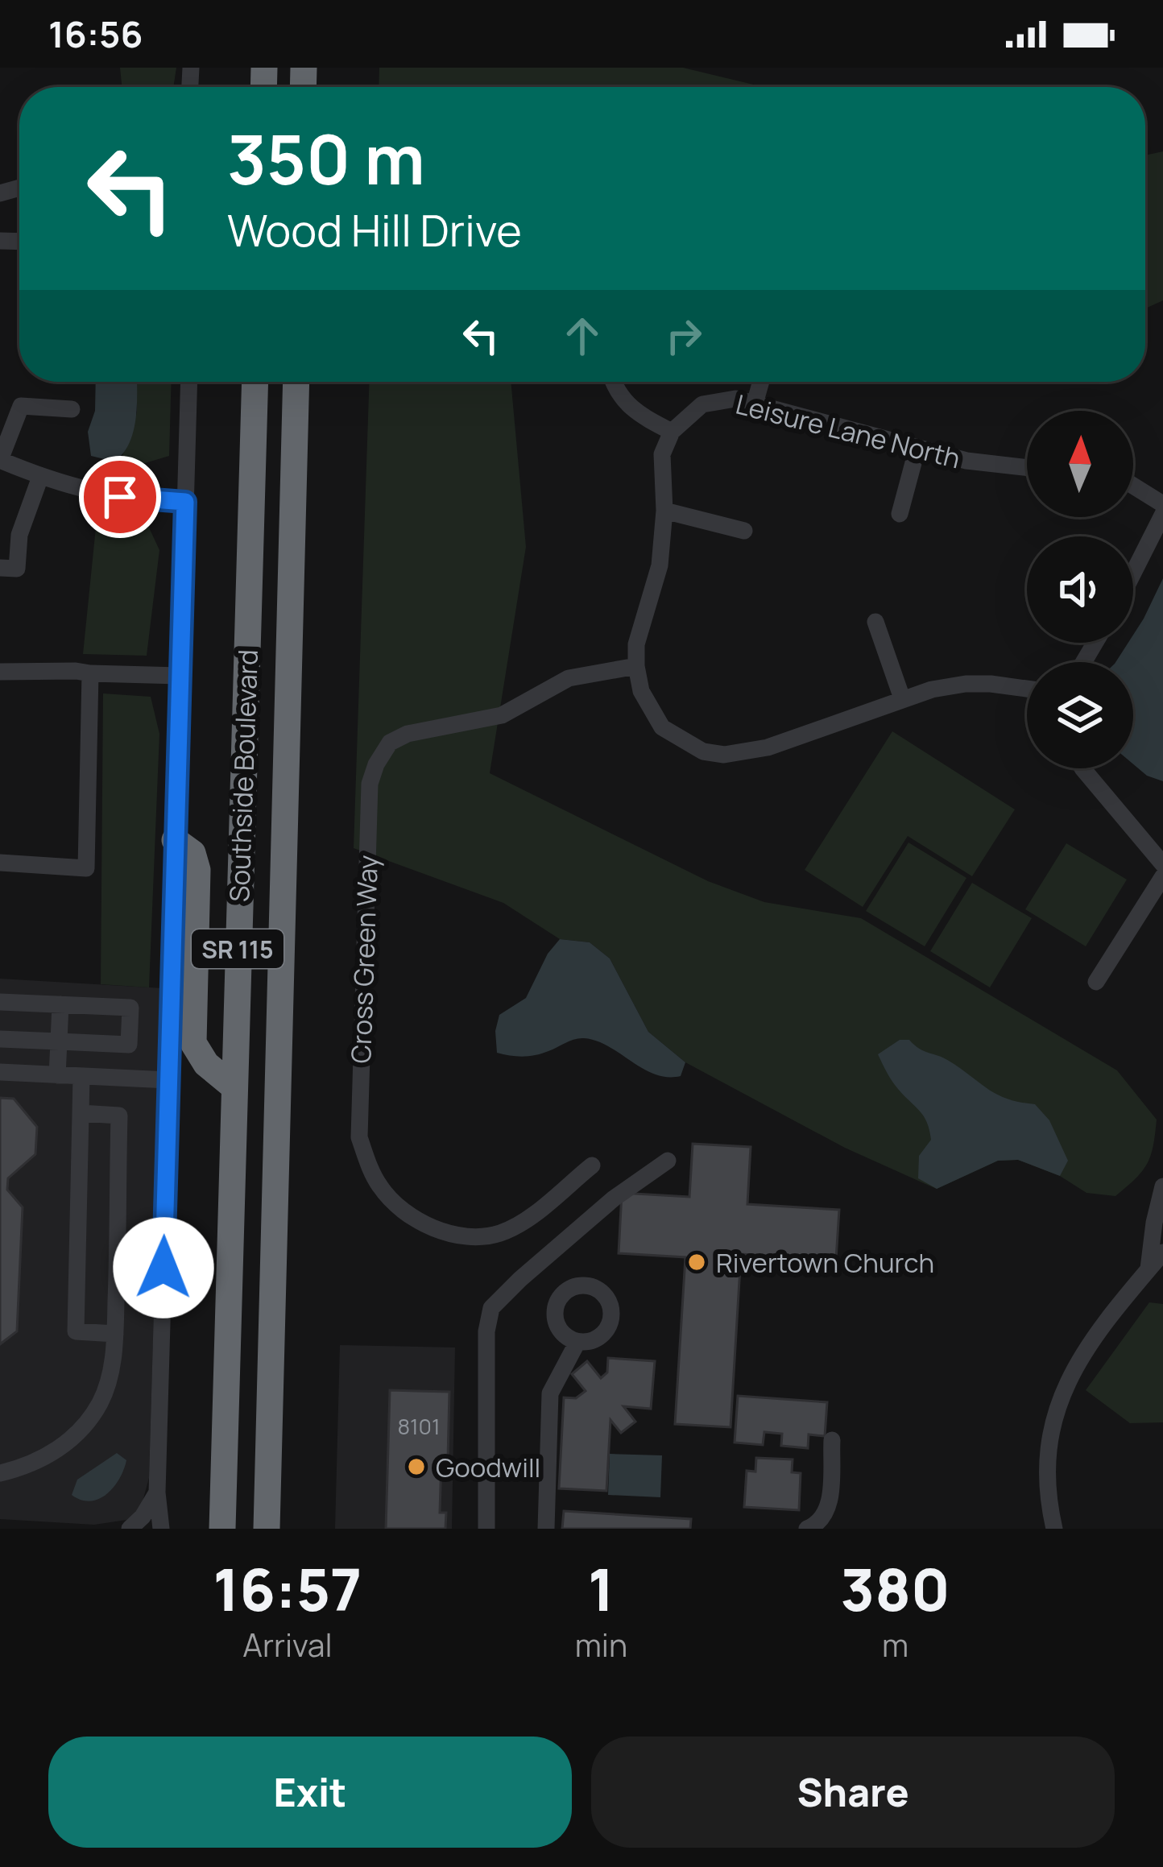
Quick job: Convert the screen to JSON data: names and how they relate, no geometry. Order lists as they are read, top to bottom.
{
  "streets": {
    "highway": ["Southside Boulevard", "SR 115"],
    "street": ["Leisure Lane North", "Cross Green Way"]
  },
  "places": ["Rivertown Church", "Goodwill"],
  "house_numbers": ["8101"],
  "north": "top",
  "page": {
    "status": "16:56",
    "turn": ["350 m", "Wood Hill Drive"],
    "eta": [
      "16:57",
      "Arrival",
      "1",
      "min",
      "380",
      "m"
    ],
    "buttons": ["Exit", "Share"]
  }
}
